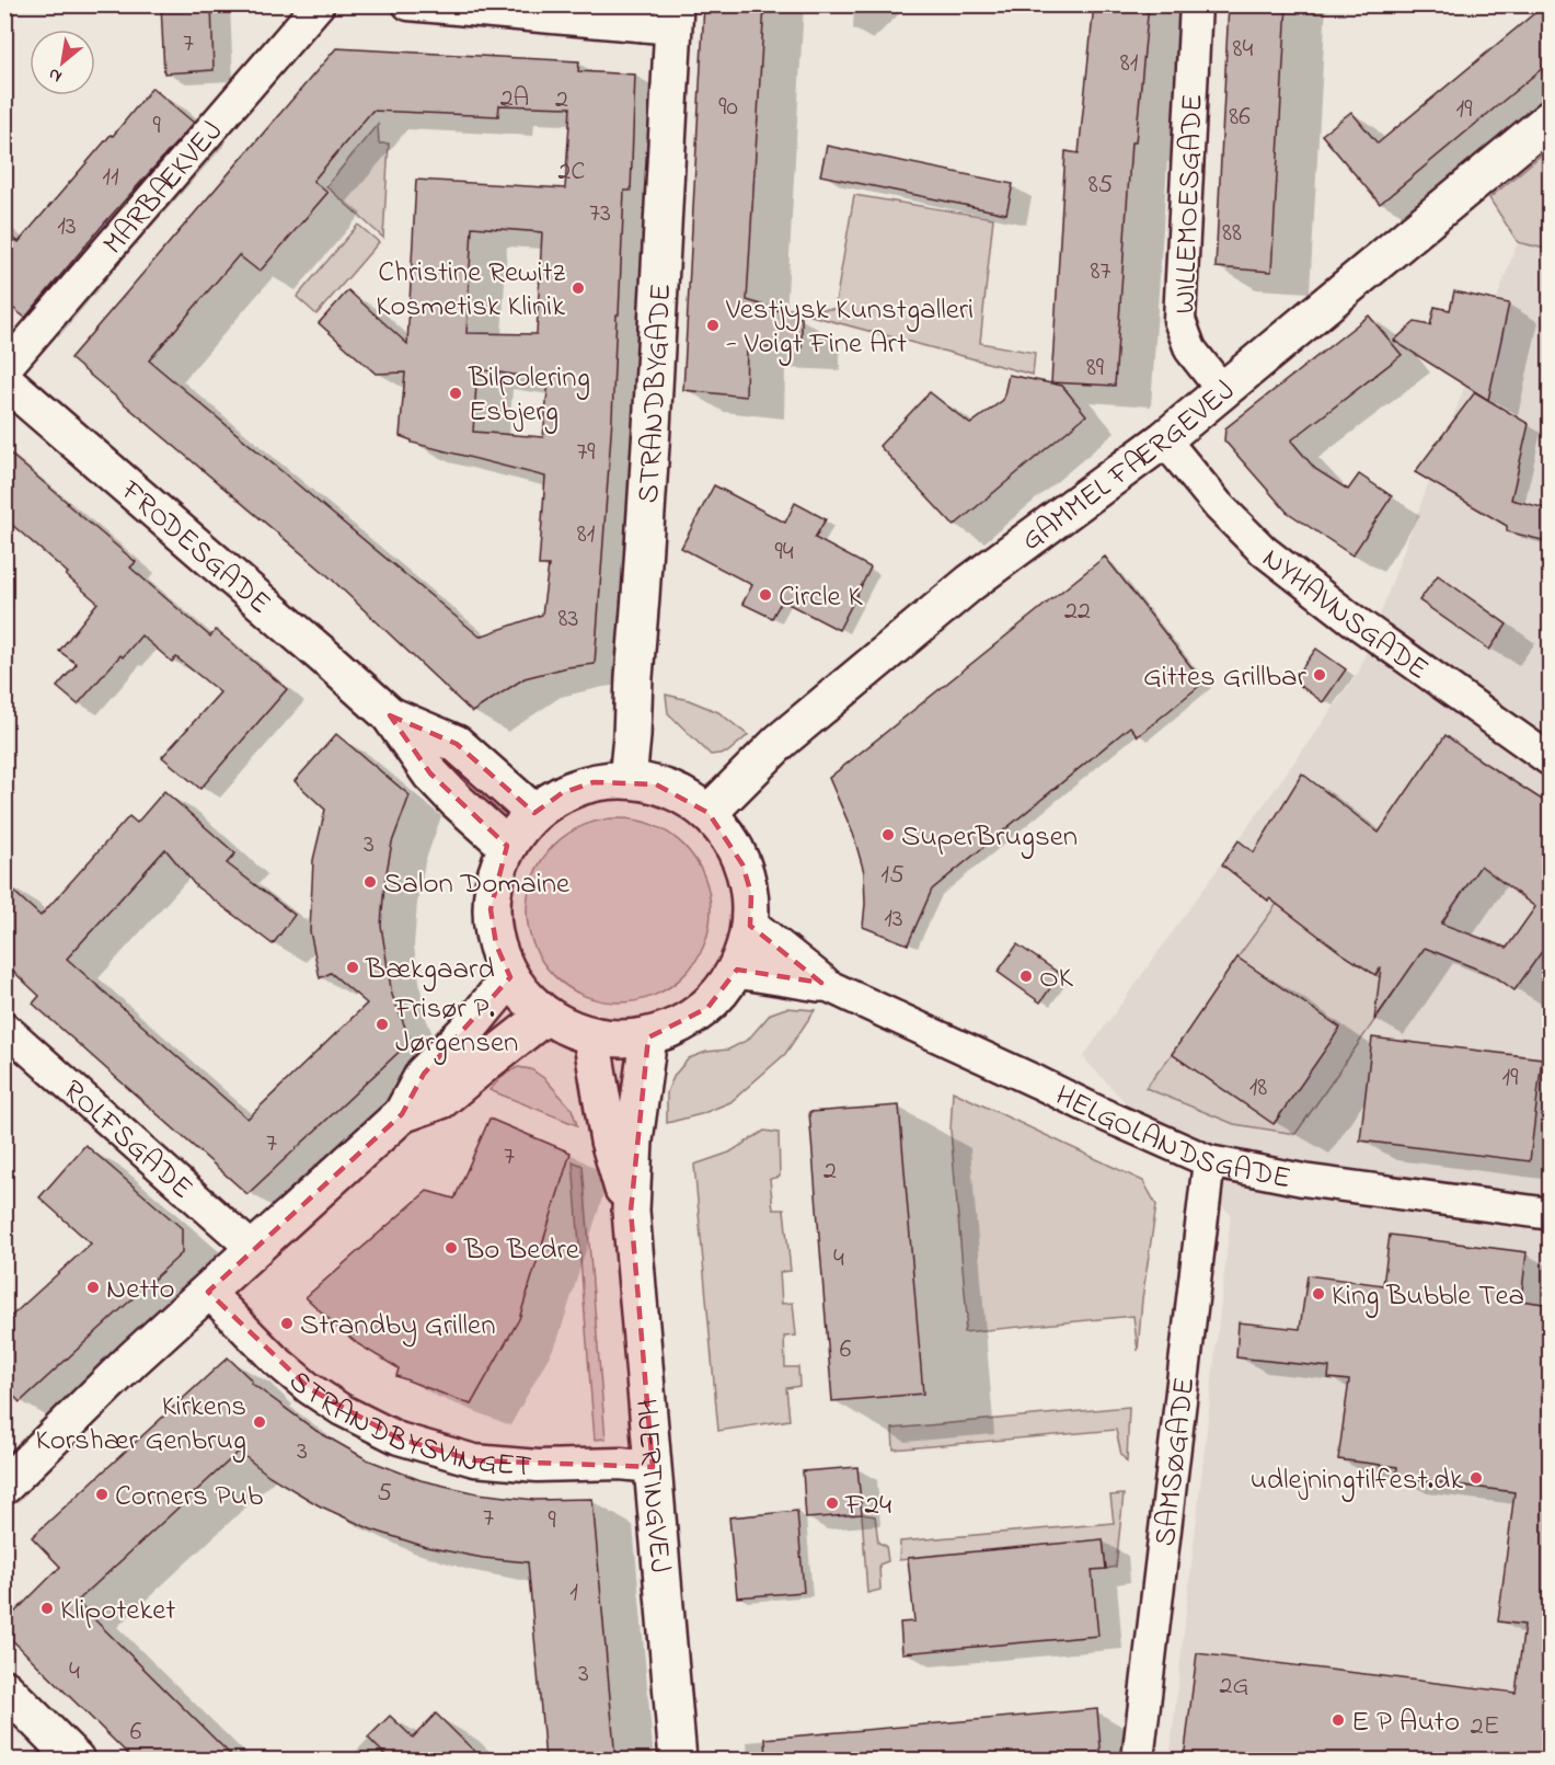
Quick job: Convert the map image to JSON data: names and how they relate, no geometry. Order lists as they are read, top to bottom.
{
  "streets": {
    "street": [
      "MARBÆKVEJ",
      "WILLEMOESGADE",
      "STRANDBYGADE",
      "GAMMEL FÆRGEVEJ",
      "FRODESGADE",
      "NYHAVNSGADE",
      "HELGOLANDSGADE",
      "ROLFSGADE",
      "STRANDBYSVINGET",
      "SAMSØGADE",
      "HJERTINGVEJ"
    ]
  },
  "crossings": [
    ["WILLEMOESGADE", "GAMMEL FÆRGEVEJ"],
    ["GAMMEL FÆRGEVEJ", "NYHAVNSGADE"],
    ["HELGOLANDSGADE", "SAMSØGADE"],
    ["STRANDBYSVINGET", "HJERTINGVEJ"]
  ],
  "places": [
    "Christine Rewitz Kosmetisk Klinik",
    "Vestjysk Kunstgalleri - Voigt Fine Art",
    "Bilpolering Esbjerg",
    "Circle K",
    "Gittes Grillbar",
    "SuperBrugsen",
    "Salon Domaine",
    "Bækgaard",
    "OK",
    "Frisør P. Jørgensen",
    "Bo Bedre",
    "Netto",
    "King Bubble Tea",
    "Strandby Grillen",
    "Kirkens Korshær Genbrug",
    "udlejningtilfest.dk",
    "Corners Pub",
    "F24",
    "Klipoteket",
    "E P Auto"
  ],
  "house_numbers": [
    "7",
    "84",
    "81",
    "2A",
    "2",
    "90",
    "19",
    "86",
    "9",
    "2C",
    "11",
    "85",
    "73",
    "13",
    "88",
    "87",
    "89",
    "79",
    "81",
    "94",
    "22",
    "83",
    "3",
    "15",
    "13",
    "19",
    "18",
    "7",
    "7",
    "2",
    "4",
    "6",
    "3",
    "5",
    "7",
    "9",
    "1",
    "4",
    "3",
    "2G",
    "2E",
    "6"
  ],
  "north": "bottom left"
}
